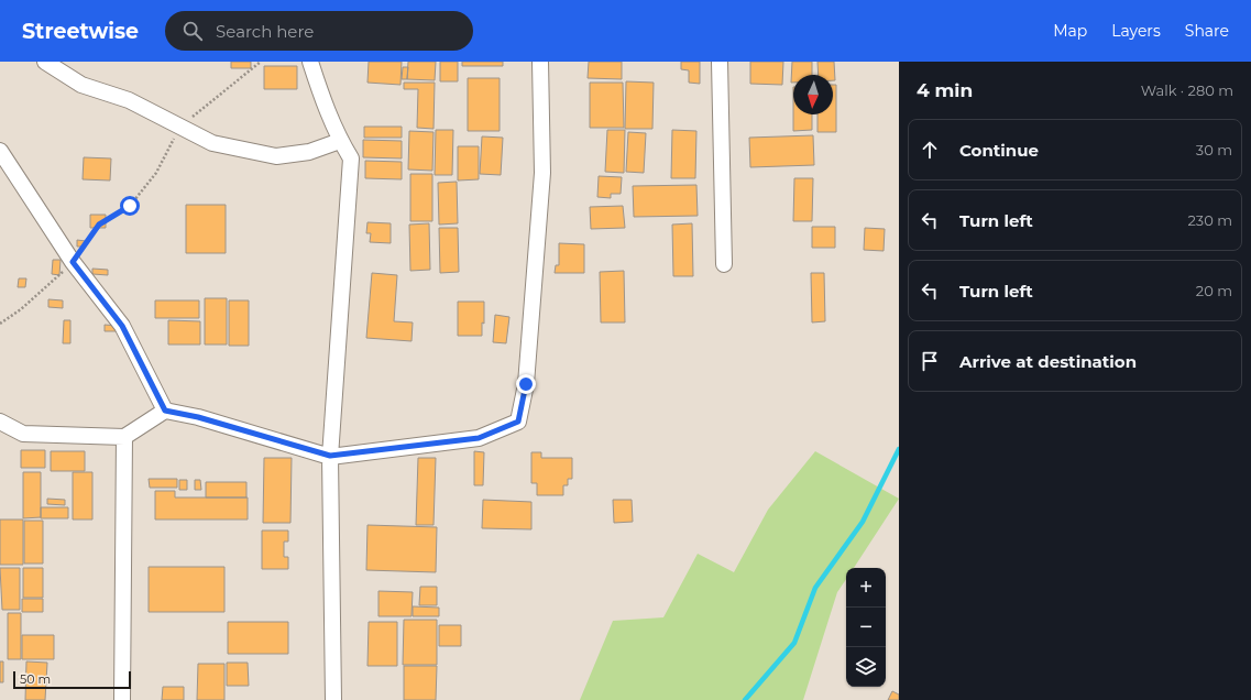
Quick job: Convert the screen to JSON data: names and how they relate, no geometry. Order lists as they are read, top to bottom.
{
  "scale_bar": "50 m",
  "north": "bottom",
  "page": {
    "header": "Streetwise",
    "search": "Search here",
    "nav": ["Map", "Layers", "Share"],
    "heading": ["4 min", "Walk · 280 m"],
    "list": [
      ["Continue", "30 m"],
      ["Turn left", "230 m"],
      ["Turn left", "20 m"],
      "Arrive at destination"
    ],
    "map_buttons": ["+", "−"],
    "scale": "50 m"
  }
}
